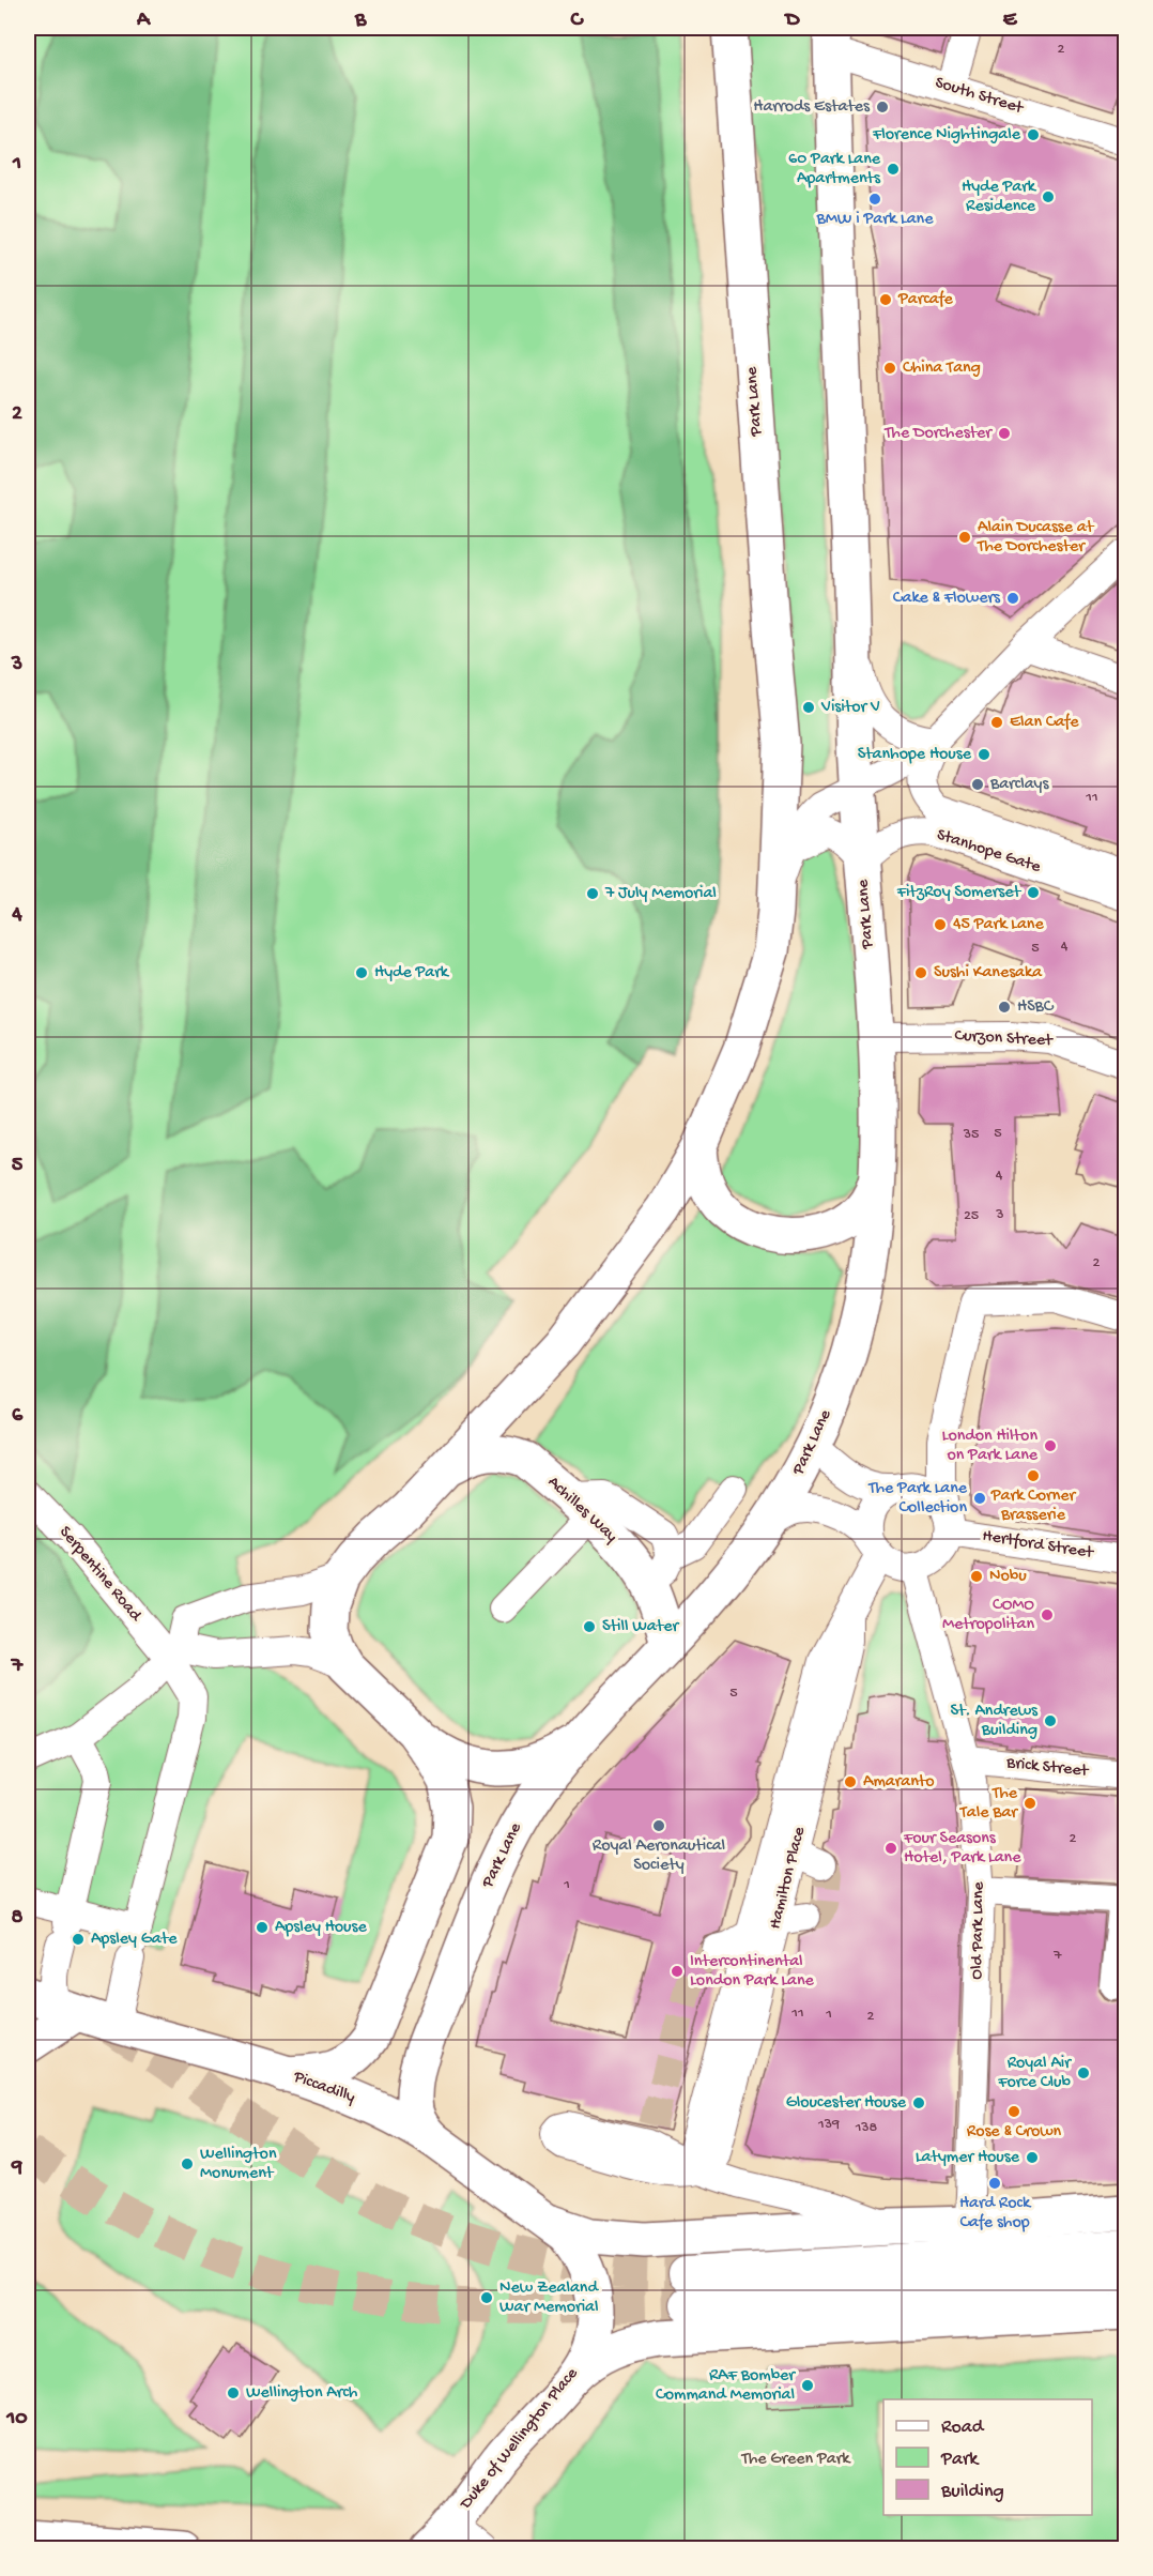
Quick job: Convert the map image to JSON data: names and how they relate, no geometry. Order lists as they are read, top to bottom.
{
  "streets": {
    "highway": [
      "Park Lane",
      "Achilles Way",
      "Piccadilly",
      "Duke of Wellington Place"
    ],
    "street": [
      "South Street",
      "Stanhope Gate",
      "Curzon Street",
      "Hertford Street",
      "Serpentine Road",
      "Brick Street",
      "Hamilton Place",
      "Old Park Lane"
    ]
  },
  "crossings": [
    ["South Street", "Park Lane"],
    ["Park Lane", "Stanhope Gate"],
    ["Park Lane", "Curzon Street"],
    ["Park Lane", "Achilles Way"],
    ["Park Lane", "Piccadilly"],
    ["Hertford Street", "Hamilton Place"],
    ["Hertford Street", "Old Park Lane"],
    ["Serpentine Road", "Piccadilly"],
    ["Brick Street", "Old Park Lane"],
    ["Hamilton Place", "Old Park Lane"],
    ["Piccadilly", "Duke of Wellington Place"]
  ],
  "parks": ["The Green Park"],
  "places": [
    "Harrods Estates",
    "Florence Nightingale",
    "60 Park Lane Apartments",
    "Hyde Park Residence",
    "BMW i Park Lane",
    "Parcafe",
    "China Tang",
    "The Dorchester",
    "Alain Ducasse at The Dorchester",
    "Cake & Flowers",
    "Visitor V",
    "Elan Cafe",
    "Stanhope House",
    "Barclays",
    "FitzRoy Somerset",
    "7 July Memorial",
    "45 Park Lane",
    "Hyde Park",
    "Sushi Kanesaka",
    "HSBC",
    "London Hilton on Park Lane",
    "Park Corner Brasserie",
    "The Park Lane Collection",
    "Nobu",
    "COMO Metropolitan",
    "Still Water",
    "St. Andrews Building",
    "Amaranto",
    "The Tale Bar",
    "Royal Aeronautical Society",
    "Four Seasons Hotel, Park Lane",
    "Apsley House",
    "Apsley Gate",
    "Intercontinental London Park Lane",
    "Royal Air Force Club",
    "Gloucester House",
    "Rose & Crown",
    "Latymer House",
    "Wellington Monument",
    "Hard Rock Cafe shop",
    "New Zealand War Memorial",
    "RAF Bomber Command Memorial",
    "Wellington Arch"
  ],
  "house_numbers": [
    "2",
    "11",
    "4",
    "5",
    "5",
    "35",
    "4",
    "3",
    "25",
    "2",
    "5",
    "2",
    "1",
    "7",
    "11",
    "1",
    "2",
    "139",
    "138"
  ],
  "legend": ["Road", "Park", "Building"],
  "grid": {
    "columns": [
      "A",
      "B",
      "C",
      "D",
      "E"
    ],
    "rows": [
      "1",
      "2",
      "3",
      "4",
      "5",
      "6",
      "7",
      "8",
      "9",
      "10"
    ]
  }
}
